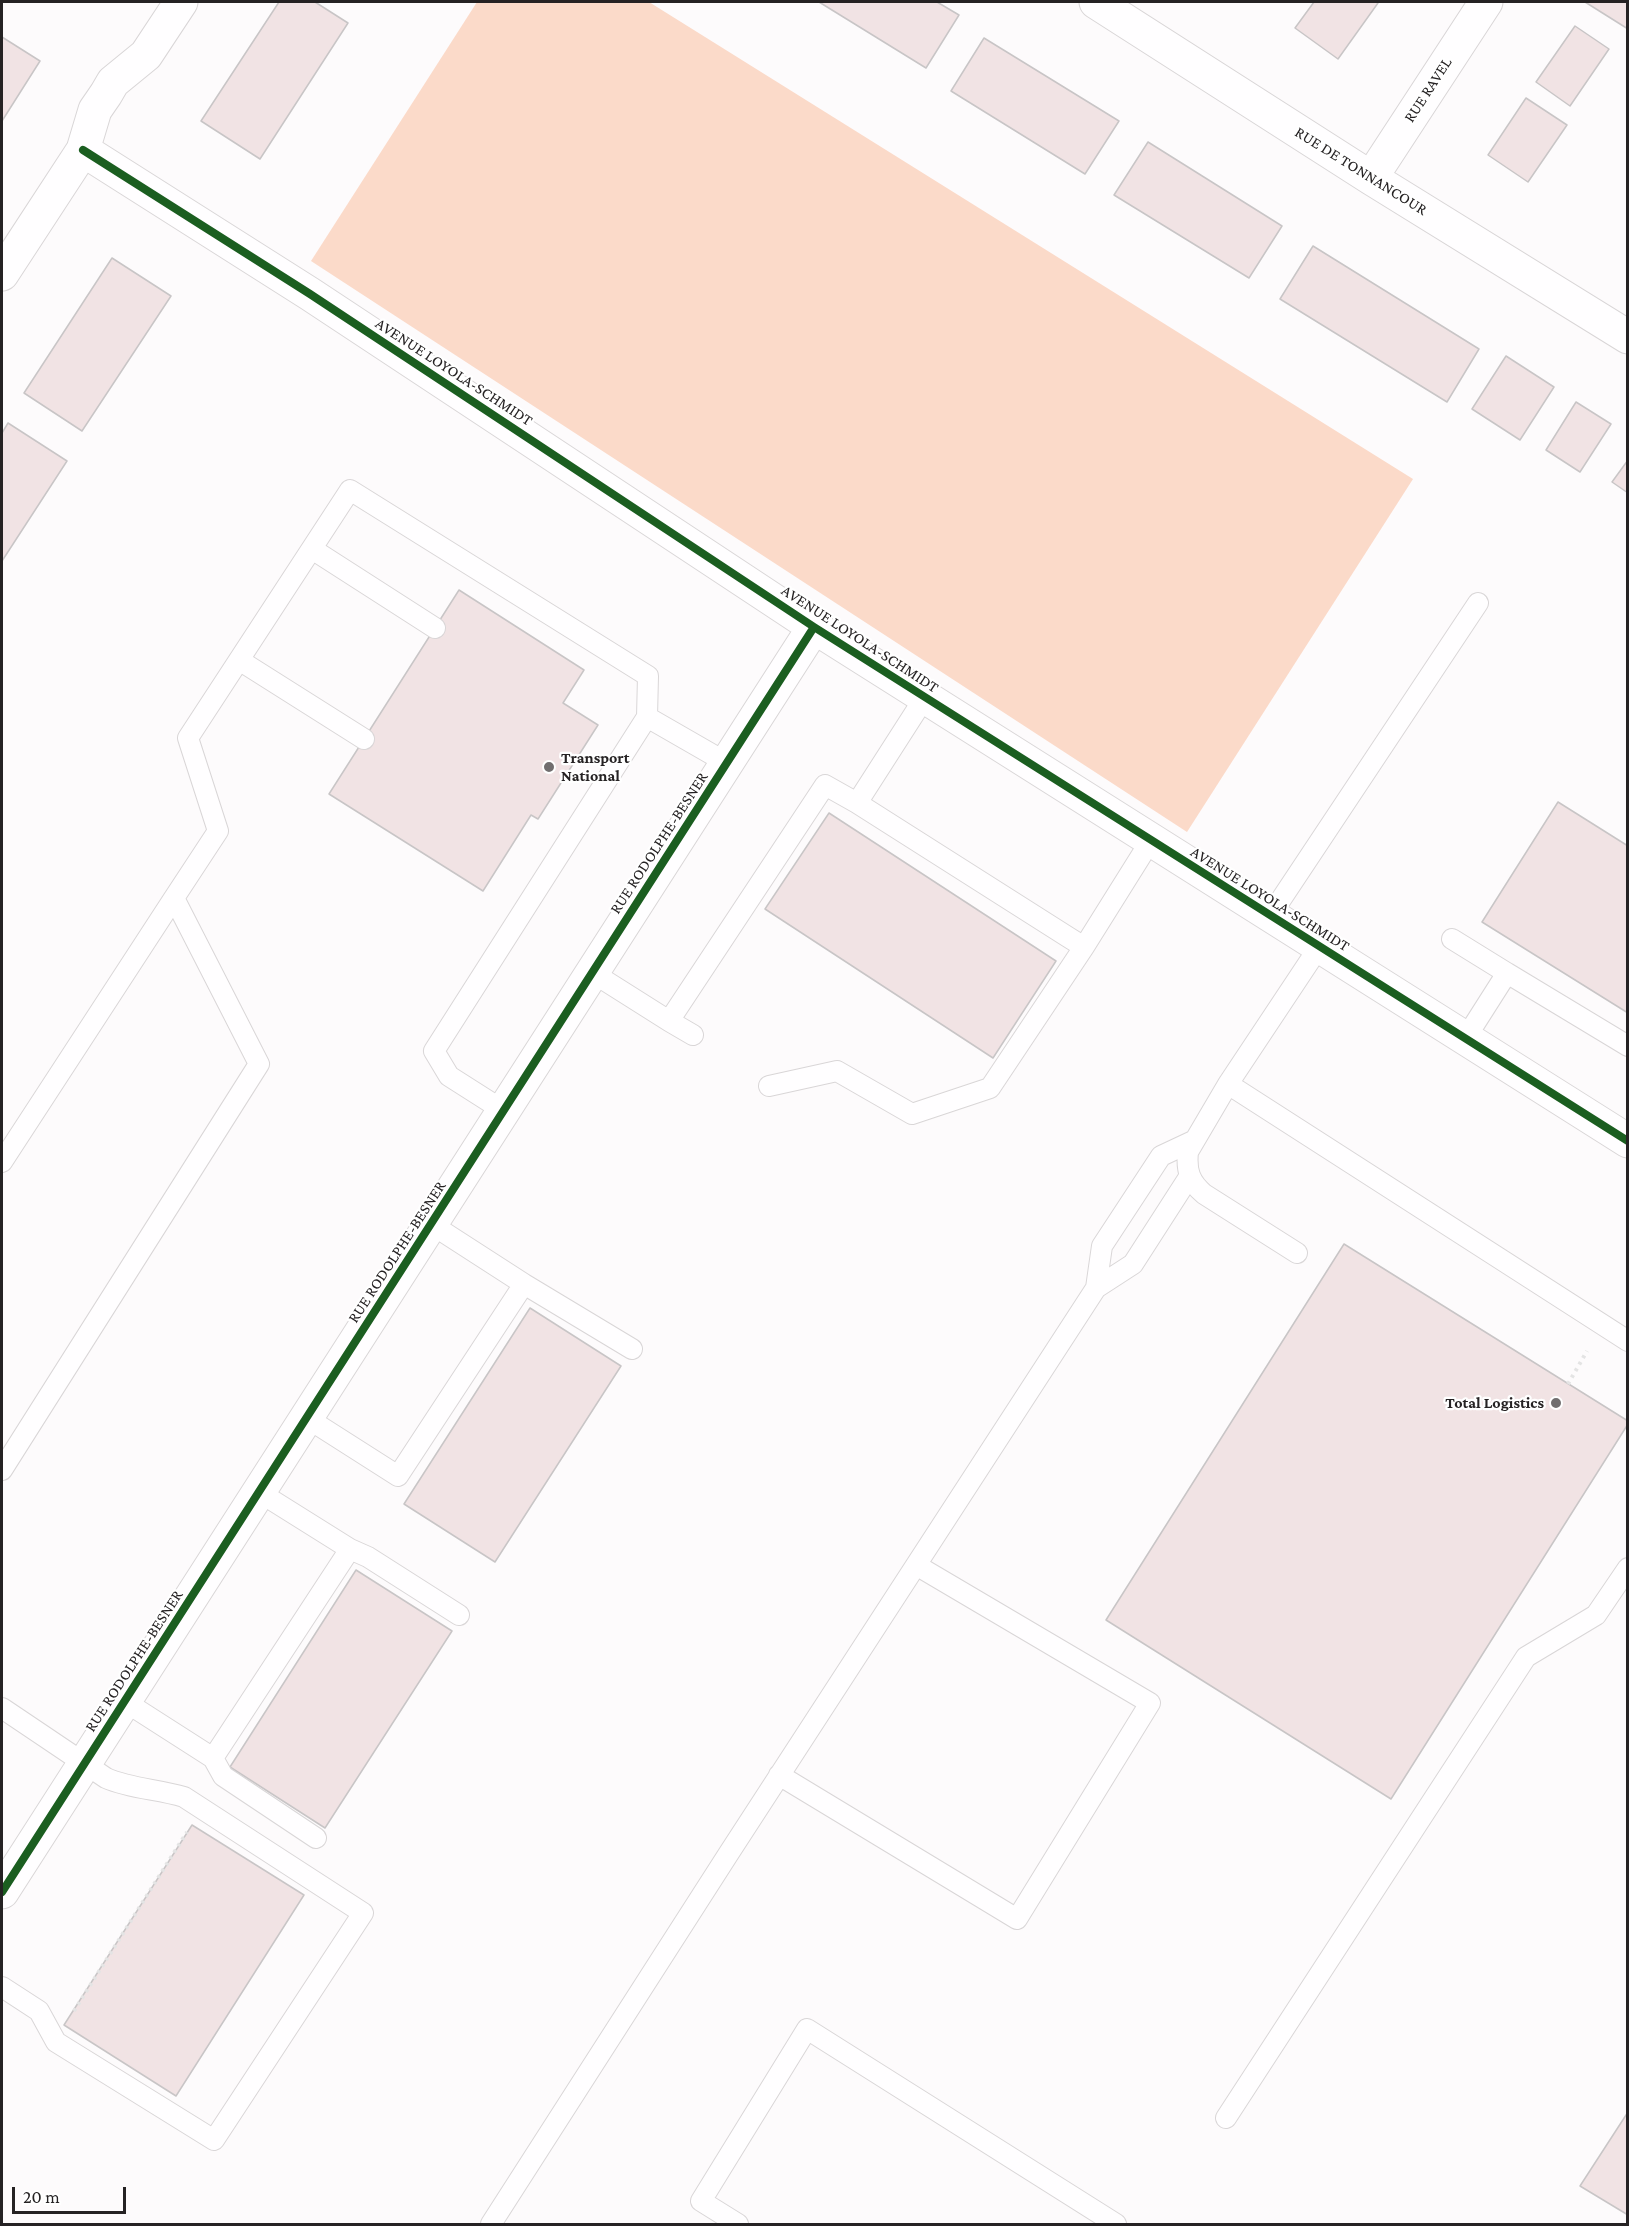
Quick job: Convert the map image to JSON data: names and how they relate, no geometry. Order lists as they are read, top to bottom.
{
  "streets": {
    "street": [
      "RUE RAVEL",
      "RUE DE TONNANCOUR",
      "AVENUE LOYOLA-SCHMIDT",
      "RUE RODOLPHE-BESNER"
    ]
  },
  "crossings": [
    ["RUE RAVEL", "RUE DE TONNANCOUR"],
    ["AVENUE LOYOLA-SCHMIDT", "RUE RODOLPHE-BESNER"]
  ],
  "places": ["Transport National", "Total Logistics"],
  "scale_bar": "20 m"
}
